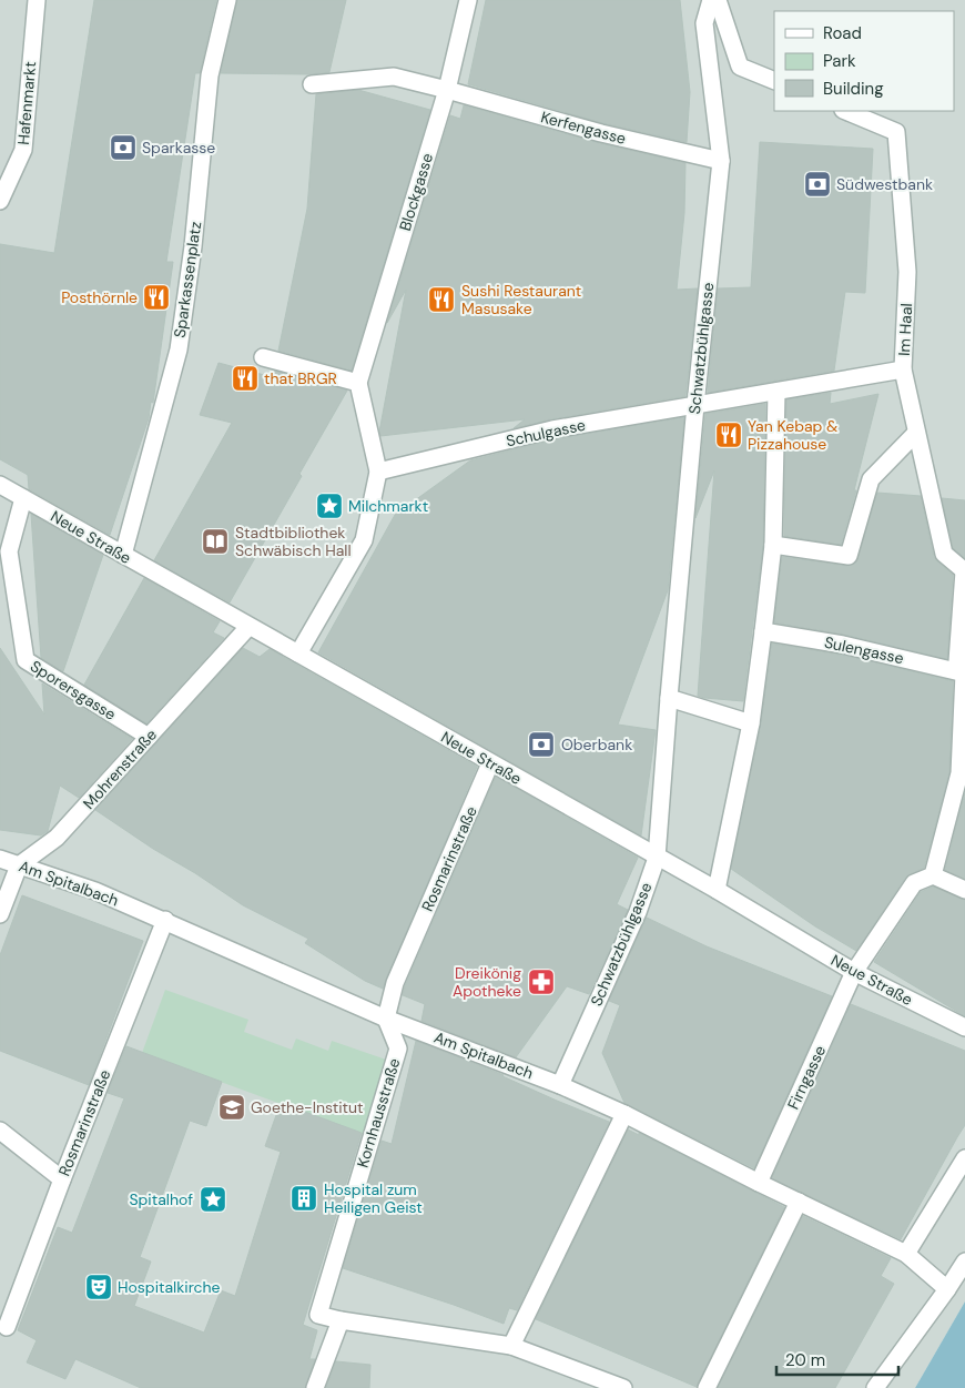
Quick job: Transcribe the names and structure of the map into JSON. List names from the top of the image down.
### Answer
{
  "streets": {
    "street": [
      "Hafenmarkt",
      "Kerfengasse",
      "Blockgasse",
      "Sparkassenplatz",
      "Im Haal",
      "Schwatzbühlgasse",
      "Schulgasse",
      "Neue Straße",
      "Sulengasse",
      "Sporersgasse",
      "Mohrenstraße",
      "Rosmarinstraße",
      "Am Spitalbach",
      "Firngasse",
      "Kornhausstraße"
    ]
  },
  "crossings": [
    ["Kerfengasse", "Blockgasse"],
    ["Kerfengasse", "Schwatzbühlgasse"],
    ["Sparkassenplatz", "Neue Straße"],
    ["Im Haal", "Schulgasse"],
    ["Schwatzbühlgasse", "Schulgasse"],
    ["Schwatzbühlgasse", "Neue Straße"],
    ["Schwatzbühlgasse", "Am Spitalbach"],
    ["Neue Straße", "Sporersgasse"],
    ["Neue Straße", "Mohrenstraße"],
    ["Neue Straße", "Rosmarinstraße"],
    ["Neue Straße", "Firngasse"],
    ["Sporersgasse", "Mohrenstraße"],
    ["Mohrenstraße", "Am Spitalbach"],
    ["Rosmarinstraße", "Am Spitalbach"],
    ["Rosmarinstraße", "Kornhausstraße"],
    ["Am Spitalbach", "Firngasse"],
    ["Am Spitalbach", "Kornhausstraße"]
  ],
  "places": {
    "bank": ["Sparkasse", "Südwestbank", "Oberbank"],
    "restaurant": [
      "Posthörnle",
      "Sushi Restaurant Masusake",
      "that BRGR",
      "Yan Kebap & Pizzahouse"
    ],
    "place": ["Milchmarkt", "Spitalhof"],
    "library": ["Stadtbibliothek Schwäbisch Hall"],
    "pharmacy": ["Dreikönig Apotheke"],
    "school or university": ["Goethe-Institut"],
    "building": ["Hospital zum Heiligen Geist"],
    "theatre": ["Hospitalkirche"]
  },
  "legend": ["Road", "Park", "Building"],
  "scale_bar": "20 m"
}
